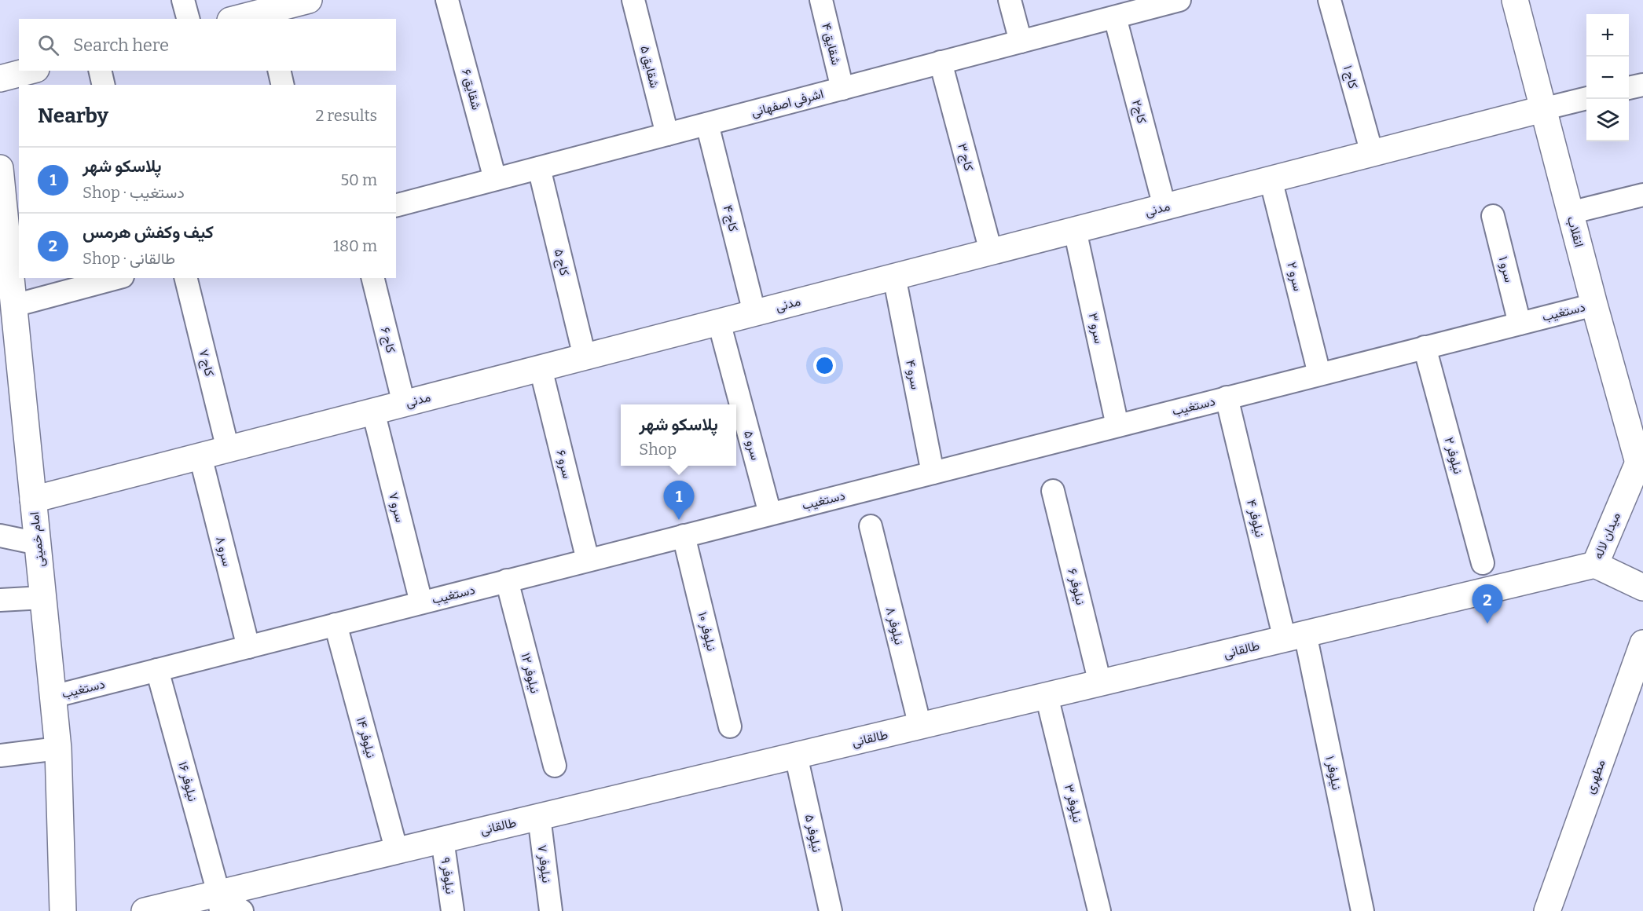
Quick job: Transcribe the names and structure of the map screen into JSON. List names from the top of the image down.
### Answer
{
  "streets": {
    "street": [
      "شقایق ۴",
      "شقایق ۵",
      "کاج ۱",
      "شقایق ۶",
      "اشرفی اصفهانی",
      "کاج۲",
      "کاج ۳",
      "مدنی",
      "کاج ۴",
      "انقلاب",
      "کاج ۵",
      "سرو ۱",
      "سرو ۲",
      "دستغیب",
      "سرو ۳",
      "کاج ۶",
      "کاج ۷",
      "سرو ۴",
      "سرو ۵",
      "نیلوفر ۲",
      "سرو ۶",
      "سرو ۷",
      "نیلوفر ۴",
      "میدان لاله",
      "امام خمینی",
      "سرو ۸",
      "نیلوفر ۶",
      "نیلوفر ۸",
      "نیلوفر ۱۰",
      "طالقانی",
      "نیلوفر ۱۲",
      "نیلوفر ۱۴",
      "نیلوفر ۱",
      "مطهری",
      "نیلوفر ۱۶",
      "نیلوفر ۳",
      "نیلوفر ۵",
      "نیلوفر ۷",
      "نیلوفر ۹"
    ]
  },
  "crossings": [
    ["شقایق ۴", "اشرفی اصفهانی"],
    ["شقایق ۵", "اشرفی اصفهانی"],
    ["کاج ۱", "مدنی"],
    ["شقایق ۶", "اشرفی اصفهانی"],
    ["اشرفی اصفهانی", "کاج۲"],
    ["اشرفی اصفهانی", "کاج ۳"],
    ["اشرفی اصفهانی", "کاج ۴"],
    ["اشرفی اصفهانی", "کاج ۵"],
    ["کاج۲", "مدنی"],
    ["کاج ۳", "مدنی"],
    ["مدنی", "کاج ۴"],
    ["مدنی", "انقلاب"],
    ["مدنی", "کاج ۵"],
    ["مدنی", "سرو ۲"],
    ["مدنی", "سرو ۳"],
    ["مدنی", "کاج ۶"],
    ["مدنی", "کاج ۷"],
    ["مدنی", "سرو ۴"],
    ["مدنی", "سرو ۵"],
    ["مدنی", "سرو ۶"],
    ["مدنی", "سرو ۷"],
    ["مدنی", "امام خمینی"],
    ["مدنی", "سرو ۸"],
    ["انقلاب", "دستغیب"],
    ["انقلاب", "میدان لاله"],
    ["سرو ۱", "دستغیب"],
    ["سرو ۲", "دستغیب"],
    ["دستغیب", "سرو ۳"],
    ["دستغیب", "سرو ۴"],
    ["دستغیب", "سرو ۵"],
    ["دستغیب", "نیلوفر ۲"],
    ["دستغیب", "سرو ۶"],
    ["دستغیب", "سرو ۷"],
    ["دستغیب", "نیلوفر ۴"],
    ["دستغیب", "امام خمینی"],
    ["دستغیب", "سرو ۸"],
    ["دستغیب", "نیلوفر ۱۰"],
    ["دستغیب", "نیلوفر ۱۲"],
    ["دستغیب", "نیلوفر ۱۴"],
    ["دستغیب", "نیلوفر ۱۶"],
    ["نیلوفر ۴", "طالقانی"],
    ["نیلوفر ۴", "نیلوفر ۱"],
    ["میدان لاله", "طالقانی"],
    ["نیلوفر ۶", "طالقانی"],
    ["نیلوفر ۸", "طالقانی"],
    ["طالقانی", "نیلوفر ۱۴"],
    ["طالقانی", "نیلوفر ۱"],
    ["طالقانی", "نیلوفر ۱۶"],
    ["طالقانی", "نیلوفر ۳"],
    ["طالقانی", "نیلوفر ۵"],
    ["طالقانی", "نیلوفر ۷"],
    ["طالقانی", "نیلوفر ۹"]
  ],
  "page": {
    "map_buttons": ["+", "−"],
    "search": "Search here",
    "heading": ["Nearby", "2 results"],
    "list": [
      {
        "mark": "1",
        "name": "پلاسکو شهر",
        "note": "Shop · دستغیب",
        "value": "50 m"
      },
      {
        "mark": "2",
        "name": "کیف و‌کفش هرمس",
        "note": "Shop · طالقانی",
        "value": "180 m"
      }
    ],
    "popup": ["پلاسکو شهر", "Shop"],
    "pins": ["1", "2"]
  }
}
